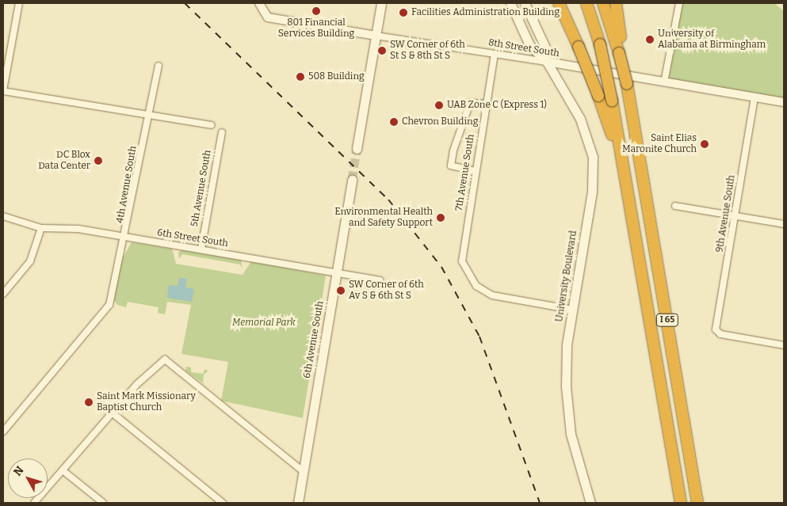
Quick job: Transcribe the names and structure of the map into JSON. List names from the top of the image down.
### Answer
{
  "streets": {
    "highway": ["I 65"],
    "main road": ["University Boulevard", "6th Avenue South"],
    "street": [
      "8th Street South",
      "7th Avenue South",
      "4th Avenue South",
      "5th Avenue South",
      "9th Avenue South",
      "6th Street South"
    ]
  },
  "crossings": [
    ["8th Street South", "7th Avenue South"],
    ["8th Street South", "9th Avenue South"],
    ["8th Street South", "University Boulevard"],
    ["7th Avenue South", "University Boulevard"],
    ["4th Avenue South", "6th Street South"],
    ["5th Avenue South", "6th Street South"],
    ["6th Street South", "6th Avenue South"]
  ],
  "parks": ["Memorial Park"],
  "places": [
    "801 Financial Services Building",
    "Facilities Administration Building",
    "University of Alabama at Birmingham",
    "SW Corner of 6th St S & 8th St S",
    "508 Building",
    "UAB Zone C (Express 1)",
    "Chevron Building",
    "Saint Elias Maronite Church",
    "DC Blox Data Center",
    "Environmental Health and Safety Support",
    "SW Corner of 6th Av S & 6th St S",
    "Saint Mark Missionary Baptist Church"
  ],
  "north": "top left"
}
